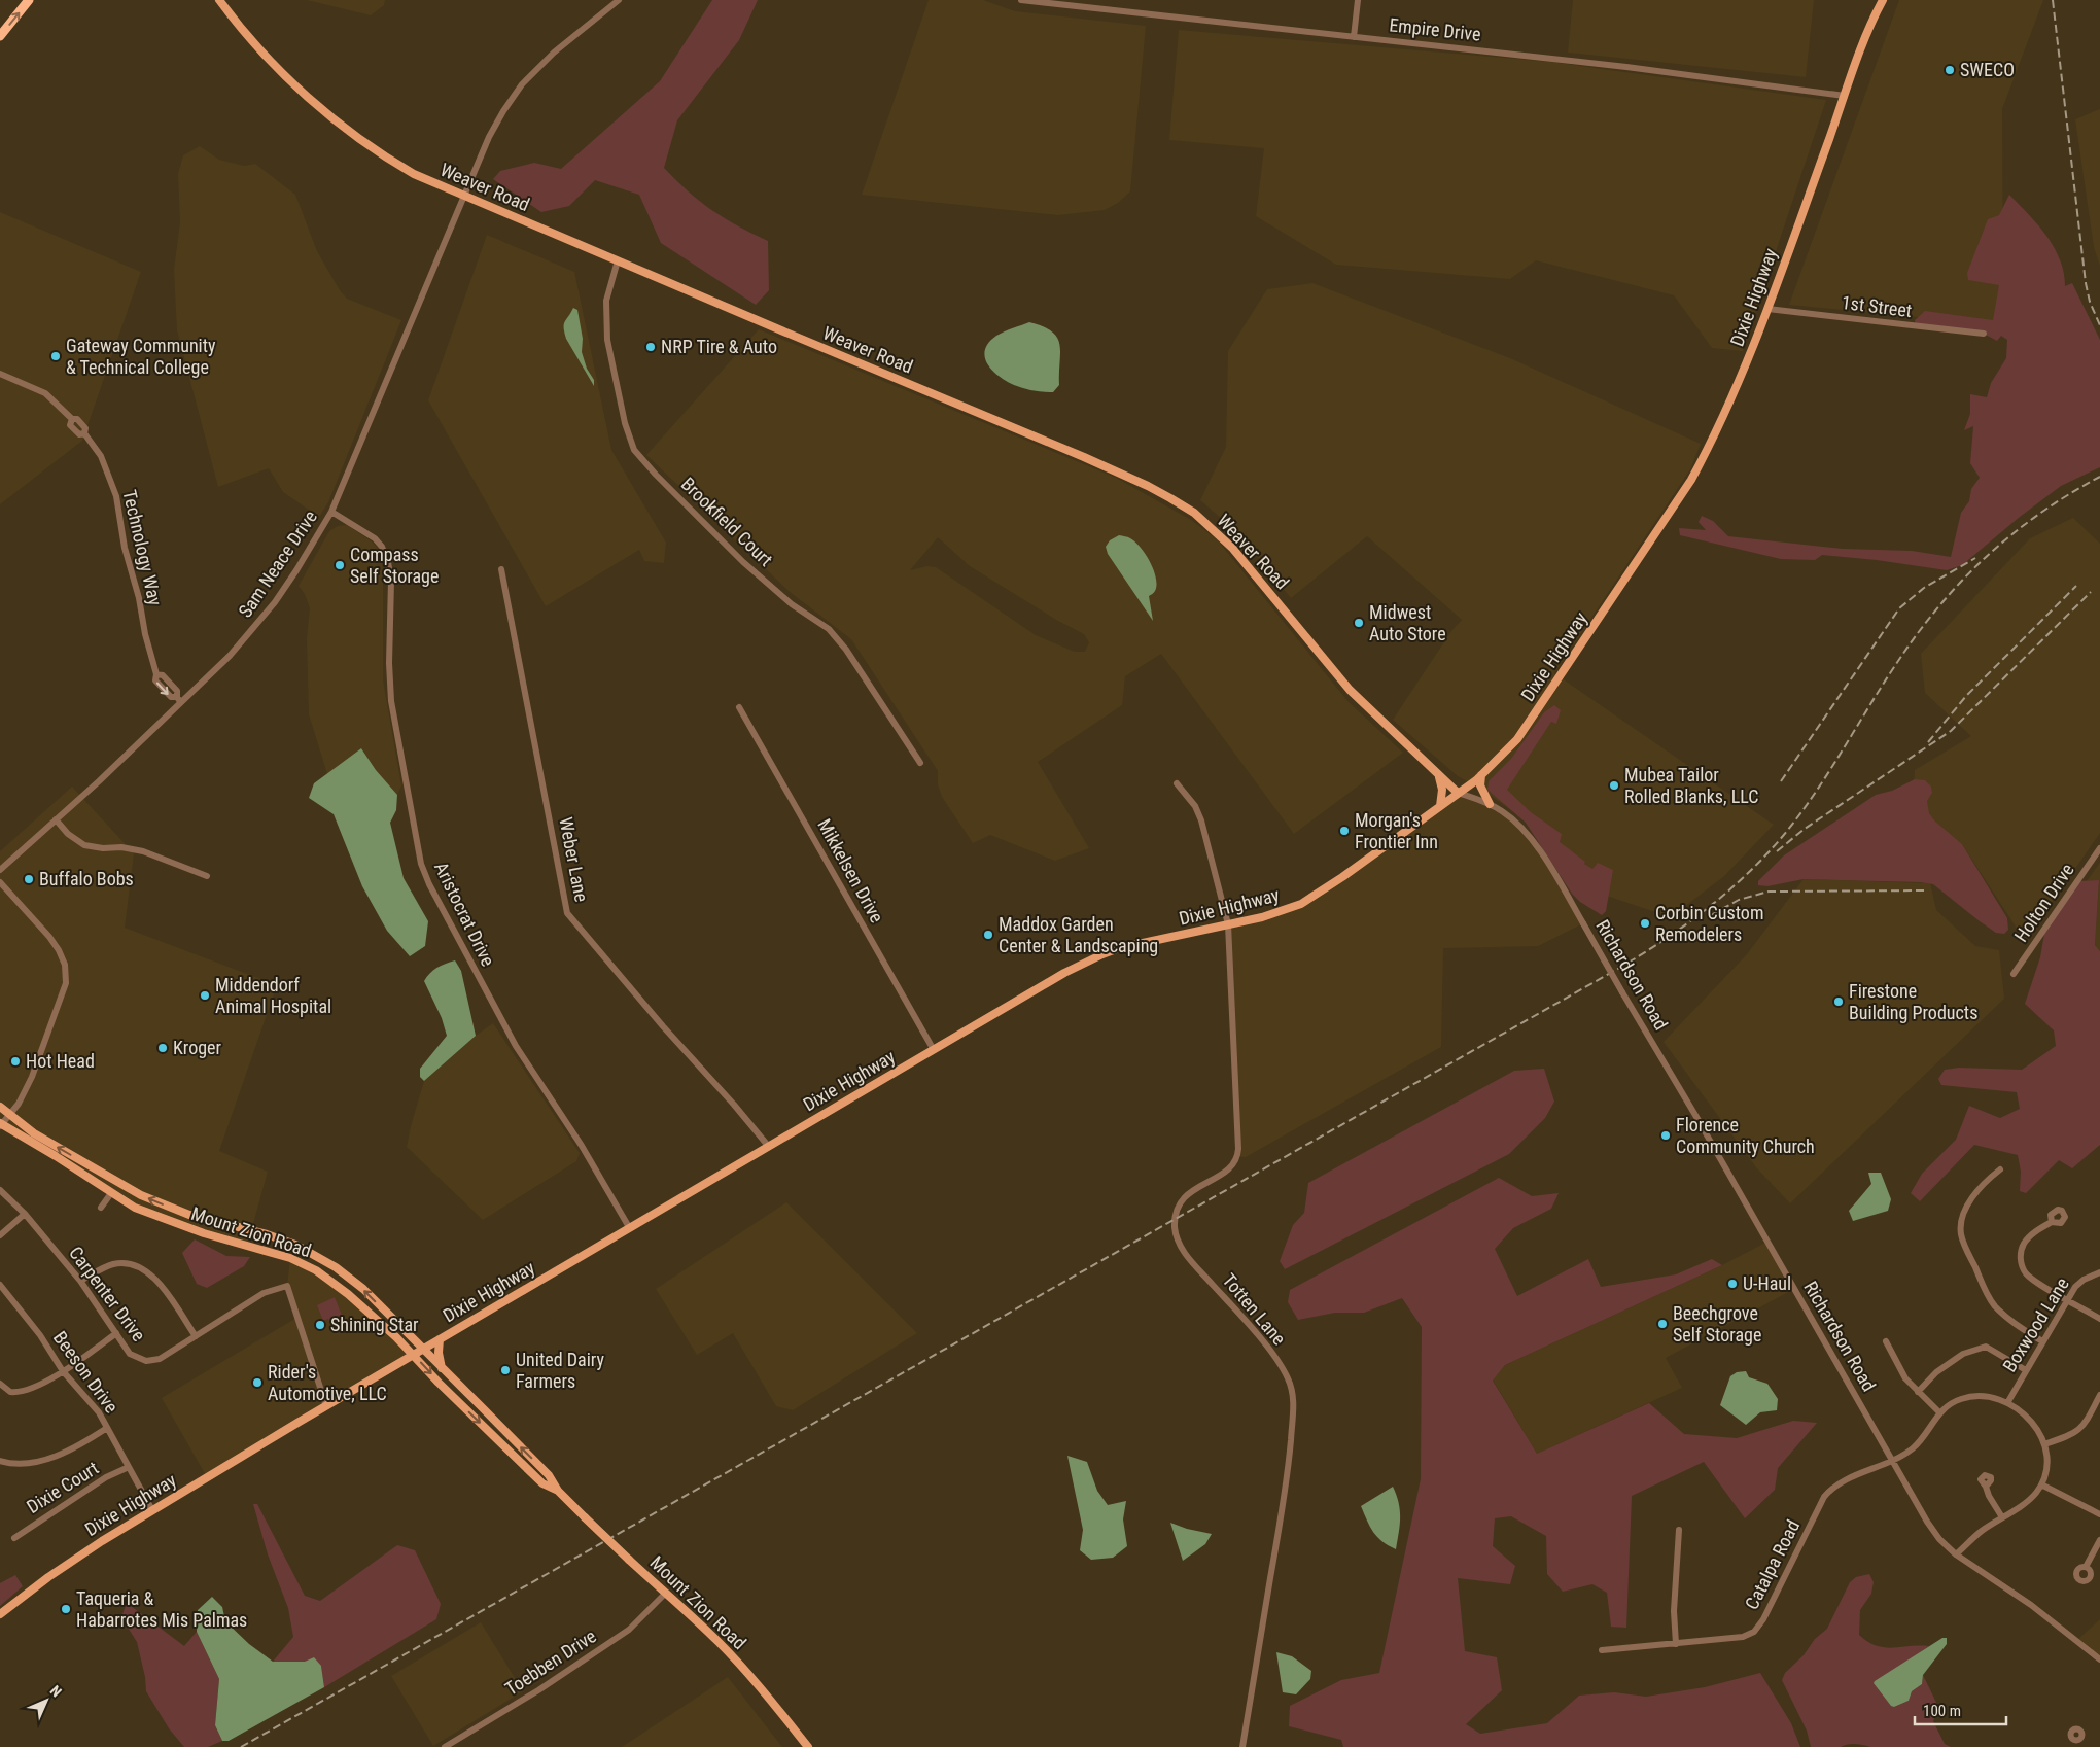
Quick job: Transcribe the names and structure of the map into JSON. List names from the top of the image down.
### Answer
{
  "streets": {
    "main road": ["Weaver Road", "Dixie Highway", "Mount Zion Road"],
    "street": [
      "Empire Drive",
      "1st Street",
      "Brookfield Court",
      "Technology Way",
      "Sam Neace Drive",
      "Weber Lane",
      "Mikkelsen Drive",
      "Holton Drive",
      "Aristocrat Drive",
      "Richardson Road",
      "Carpenter Drive",
      "Totten Lane",
      "Boxwood Lane",
      "Beeson Drive",
      "Dixie Court",
      "Catalpa Road",
      "Toebben Drive"
    ]
  },
  "crossings": [
    ["Empire Drive", "Dixie Highway"],
    ["Weaver Road", "Dixie Highway"],
    ["Weaver Road", "Brookfield Court"],
    ["Weaver Road", "Sam Neace Drive"],
    ["Weaver Road", "Richardson Road"],
    ["Dixie Highway", "1st Street"],
    ["Dixie Highway", "Weber Lane"],
    ["Dixie Highway", "Mikkelsen Drive"],
    ["Dixie Highway", "Aristocrat Drive"],
    ["Dixie Highway", "Richardson Road"],
    ["Dixie Highway", "Mount Zion Road"],
    ["Dixie Highway", "Carpenter Drive"],
    ["Dixie Highway", "Totten Lane"],
    ["Dixie Highway", "Beeson Drive"],
    ["Technology Way", "Sam Neace Drive"],
    ["Sam Neace Drive", "Aristocrat Drive"],
    ["Richardson Road", "Boxwood Lane"],
    ["Richardson Road", "Catalpa Road"],
    ["Mount Zion Road", "Toebben Drive"],
    ["Boxwood Lane", "Catalpa Road"],
    ["Beeson Drive", "Dixie Court"]
  ],
  "places": [
    "SWECO",
    "NRP Tire & Auto",
    "Gateway Community & Technical College",
    "Compass Self Storage",
    "Midwest Auto Store",
    "Mubea Tailor Rolled Blanks, LLC",
    "Morgan's Frontier Inn",
    "Buffalo Bobs",
    "Corbin Custom Remodelers",
    "Maddox Garden Center & Landscaping",
    "Middendorf Animal Hospital",
    "Firestone Building Products",
    "Kroger",
    "Hot Head",
    "Florence Community Church",
    "U-Haul",
    "Beechgrove Self Storage",
    "Shining Star",
    "United Dairy Farmers",
    "Rider's Automotive, LLC",
    "Taqueria & Habarrotes Mis Palmas"
  ],
  "scale_bar": "100 m",
  "north": "top right"
}
